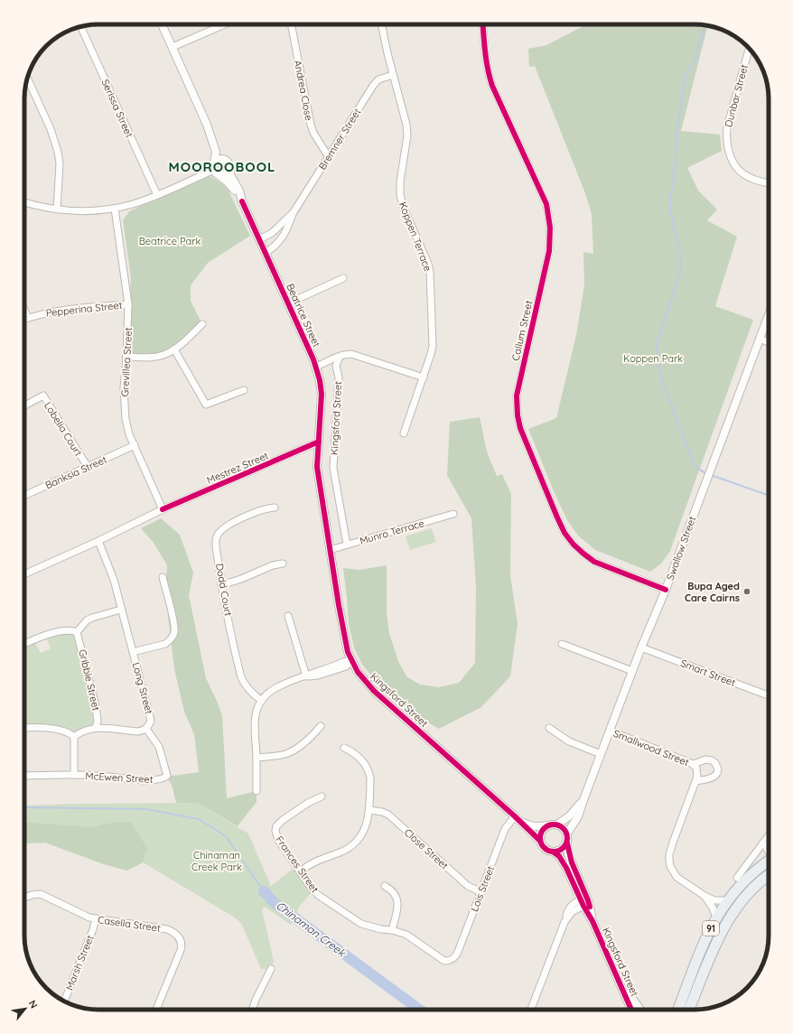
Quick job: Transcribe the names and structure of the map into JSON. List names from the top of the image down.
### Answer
{
  "streets": {
    "main road": ["91"],
    "street": [
      "Andrea Close",
      "Dunbar Street",
      "Serissa Street",
      "Bremner Street",
      "Koppen Terrace",
      "Pepperina Street",
      "Beatrice Street",
      "Callum Street",
      "Grevillea Street",
      "Kingsford Street",
      "Lobelia Court",
      "Mestrez Street",
      "Banksia Street",
      "Munro Terrace",
      "Swallow Street",
      "Dodd Court",
      "Smart Street",
      "Gribble Street",
      "Long Street",
      "Smallwood Street",
      "McEwen Street",
      "Close Street",
      "Frances Street",
      "Lois Street",
      "Casella Street",
      "Marsh Street"
    ]
  },
  "crossings": [
    ["Andrea Close", "Bremner Street"],
    ["Bremner Street", "Koppen Terrace"],
    ["Bremner Street", "Beatrice Street"],
    ["Pepperina Street", "Grevillea Street"],
    ["Beatrice Street", "Kingsford Street"],
    ["Beatrice Street", "Mestrez Street"],
    ["Callum Street", "Swallow Street"],
    ["Grevillea Street", "Mestrez Street"],
    ["Grevillea Street", "Banksia Street"],
    ["Kingsford Street", "Mestrez Street"],
    ["Kingsford Street", "Munro Terrace"],
    ["Kingsford Street", "Swallow Street"],
    ["Kingsford Street", "Lois Street"],
    ["Lobelia Court", "Banksia Street"],
    ["Mestrez Street", "Long Street"],
    ["Swallow Street", "Smart Street"],
    ["Swallow Street", "Smallwood Street"],
    ["Gribble Street", "Long Street"],
    ["Long Street", "McEwen Street"],
    ["Smallwood Street", "91"],
    ["Close Street", "Lois Street"],
    ["Frances Street", "Lois Street"],
    ["Casella Street", "Marsh Street"]
  ],
  "districts": ["MOOROOBOOL"],
  "water": ["Chinaman Creek"],
  "parks": ["Beatrice Park", "Koppen Park", "Chinaman Creek Park"],
  "places": ["Bupa Aged Care Cairns"],
  "north": "top right"
}
